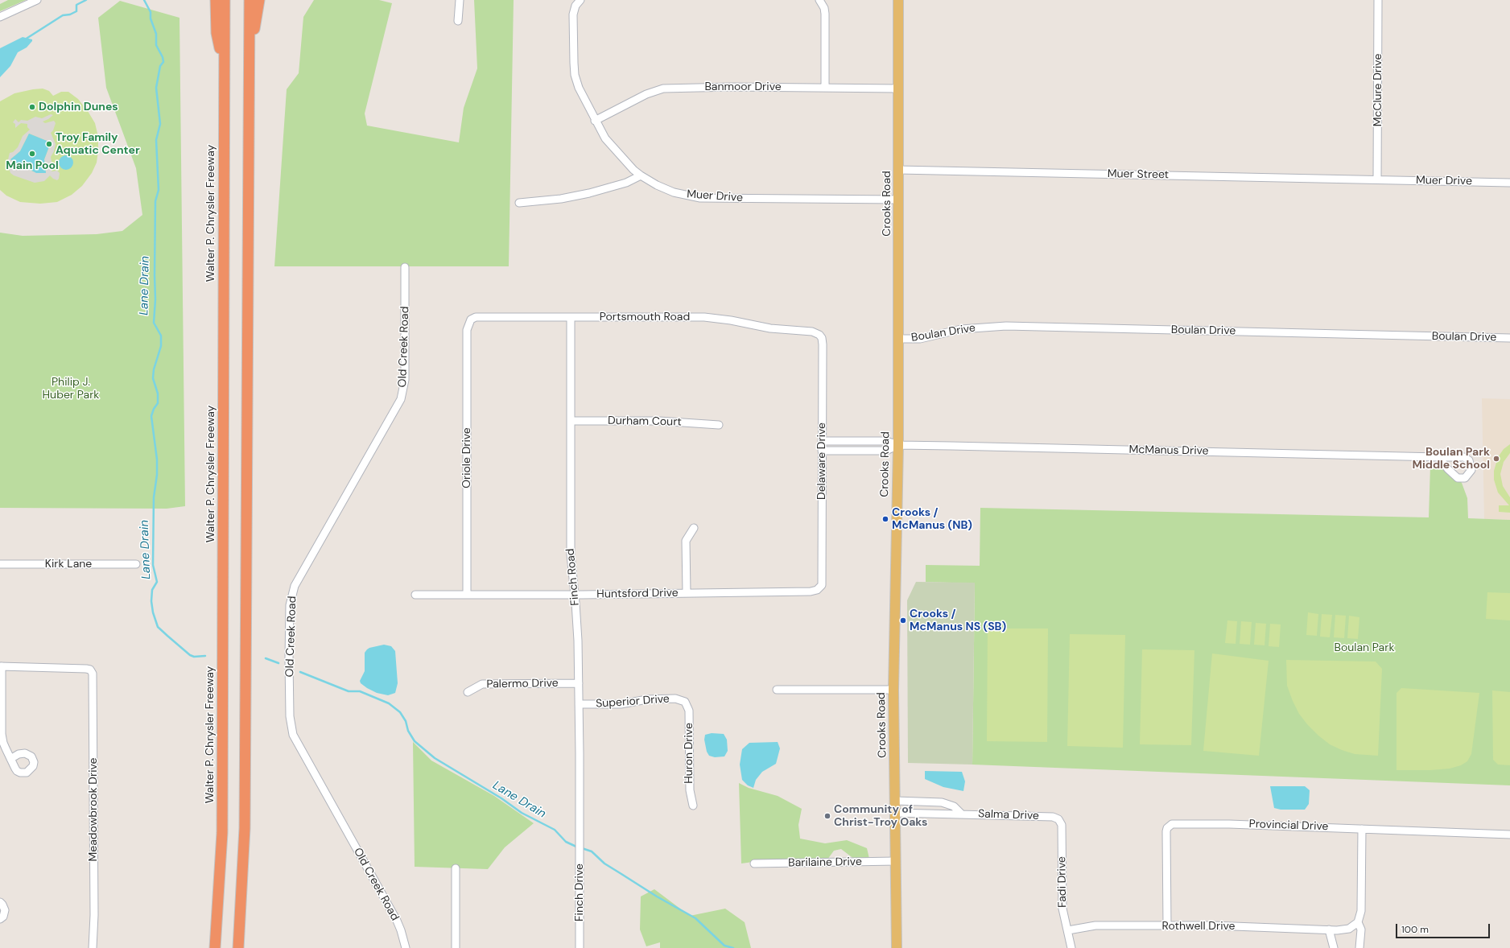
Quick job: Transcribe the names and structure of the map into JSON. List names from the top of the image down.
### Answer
{
  "streets": {
    "highway": ["Walter P. Chrysler Freeway"],
    "main road": ["Crooks Road"],
    "street": [
      "Banmoor Drive",
      "McClure Drive",
      "Muer Street",
      "Muer Drive",
      "Portsmouth Road",
      "Boulan Drive",
      "Old Creek Road",
      "Durham Court",
      "McManus Drive",
      "Oriole Drive",
      "Delaware Drive",
      "Kirk Lane",
      "Finch Road",
      "Huntsford Drive",
      "Palermo Drive",
      "Superior Drive",
      "Huron Drive",
      "Meadowbrook Drive",
      "Salma Drive",
      "Provincial Drive",
      "Barilaine Drive",
      "Fadi Drive",
      "Finch Drive",
      "Rothwell Drive"
    ]
  },
  "crossings": [
    ["Banmoor Drive", "Muer Drive"],
    ["Banmoor Drive", "Crooks Road"],
    ["McClure Drive", "Muer Street"],
    ["McClure Drive", "Muer Drive"],
    ["Muer Street", "Muer Drive"],
    ["Muer Street", "Crooks Road"],
    ["Muer Drive", "Crooks Road"],
    ["Crooks Road", "Boulan Drive"],
    ["Crooks Road", "McManus Drive"],
    ["Crooks Road", "Salma Drive"],
    ["Crooks Road", "Barilaine Drive"],
    ["Portsmouth Road", "Oriole Drive"],
    ["Portsmouth Road", "Delaware Drive"],
    ["Portsmouth Road", "Finch Road"],
    ["Durham Court", "Finch Road"],
    ["Oriole Drive", "Huntsford Drive"],
    ["Delaware Drive", "Huntsford Drive"],
    ["Finch Road", "Huntsford Drive"],
    ["Finch Road", "Palermo Drive"],
    ["Finch Road", "Superior Drive"],
    ["Finch Road", "Finch Drive"],
    ["Superior Drive", "Huron Drive"],
    ["Salma Drive", "Fadi Drive"],
    ["Provincial Drive", "Rothwell Drive"],
    ["Fadi Drive", "Rothwell Drive"]
  ],
  "water": ["Lane Drain"],
  "parks": ["Philip J. Huber Park", "Boulan Park"],
  "places": [
    "Dolphin Dunes",
    "Troy Family Aquatic Center",
    "Main Pool",
    "Boulan Park Middle School",
    "Crooks / McManus (NB)",
    "Crooks / McManus NS (SB)",
    "Community of Christ-Troy Oaks"
  ],
  "scale_bar": "100 m"
}
